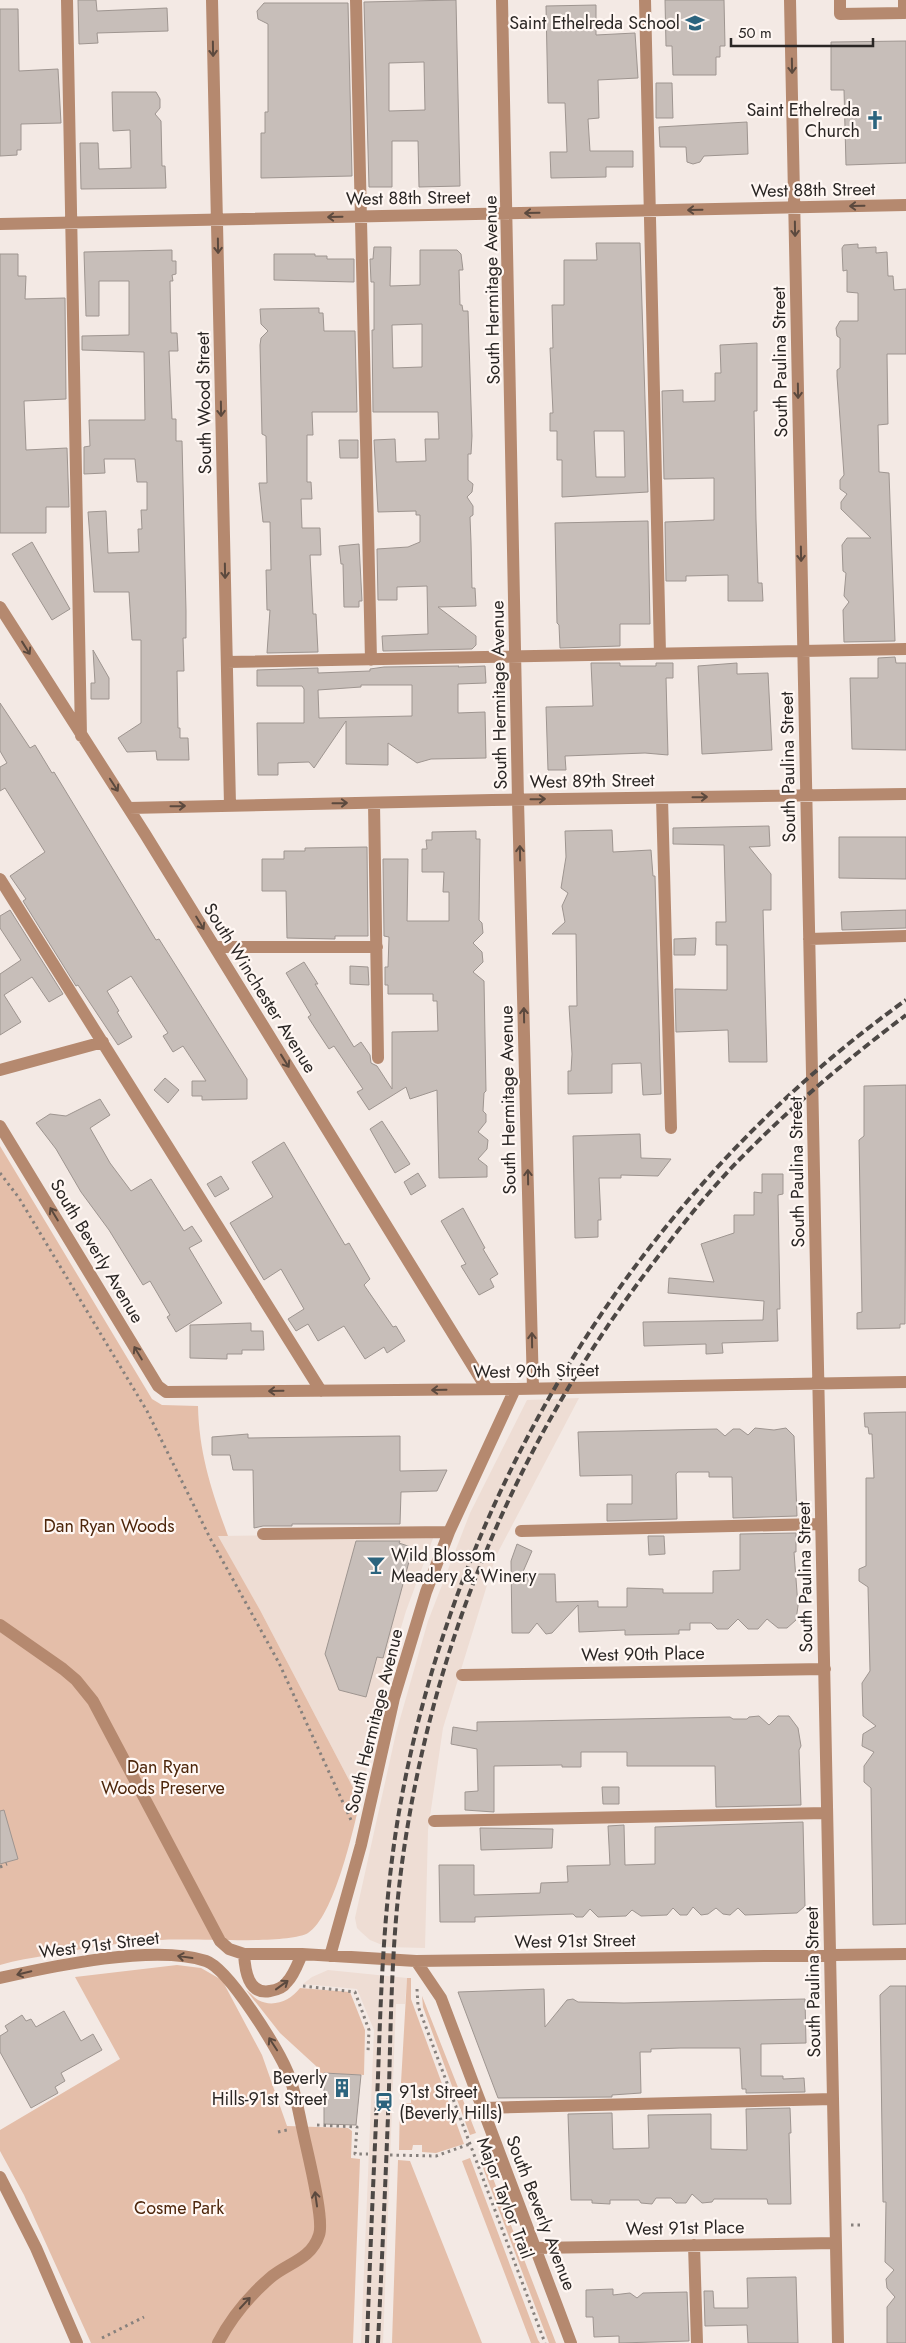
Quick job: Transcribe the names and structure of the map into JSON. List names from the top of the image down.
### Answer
{
  "streets": {
    "street": [
      "West 88th Street",
      "South Hermitage Avenue",
      "South Paulina Street",
      "South Wood Street",
      "West 89th Street",
      "South Winchester Avenue",
      "South Beverly Avenue",
      "West 90th Street",
      "West 90th Place",
      "West 91st Street",
      "West 91st Place"
    ],
    "path": ["Major Taylor Trail"]
  },
  "crossings": [
    ["West 88th Street", "South Hermitage Avenue"],
    ["West 88th Street", "South Paulina Street"],
    ["West 88th Street", "South Wood Street"],
    ["South Hermitage Avenue", "West 89th Street"],
    ["South Hermitage Avenue", "West 90th Street"],
    ["South Hermitage Avenue", "West 91st Street"],
    ["South Paulina Street", "West 89th Street"],
    ["South Paulina Street", "West 90th Street"],
    ["South Paulina Street", "West 90th Place"],
    ["South Paulina Street", "West 91st Street"],
    ["South Paulina Street", "West 91st Place"],
    ["South Wood Street", "West 89th Street"],
    ["West 89th Street", "South Winchester Avenue"],
    ["South Winchester Avenue", "West 90th Street"],
    ["South Beverly Avenue", "West 90th Street"],
    ["South Beverly Avenue", "West 91st Street"],
    ["South Beverly Avenue", "West 91st Place"]
  ],
  "one_way": [
    "West 88th Street",
    "South Wood Street",
    "West 89th Street",
    "South Winchester Avenue",
    "South Beverly Avenue",
    "West 90th Street"
  ],
  "parks": ["Dan Ryan Woods", "Dan Ryan Woods Preserve", "Cosme Park"],
  "places": {
    "school or university": ["Saint Ethelreda School"],
    "church": ["Saint Ethelreda Church"],
    "bar": ["Wild Blossom Meadery & Winery"],
    "building": ["Beverly Hills-91st Street"],
    "station": ["91st Street (Beverly Hills)"]
  },
  "scale_bar": "50 m"
}
